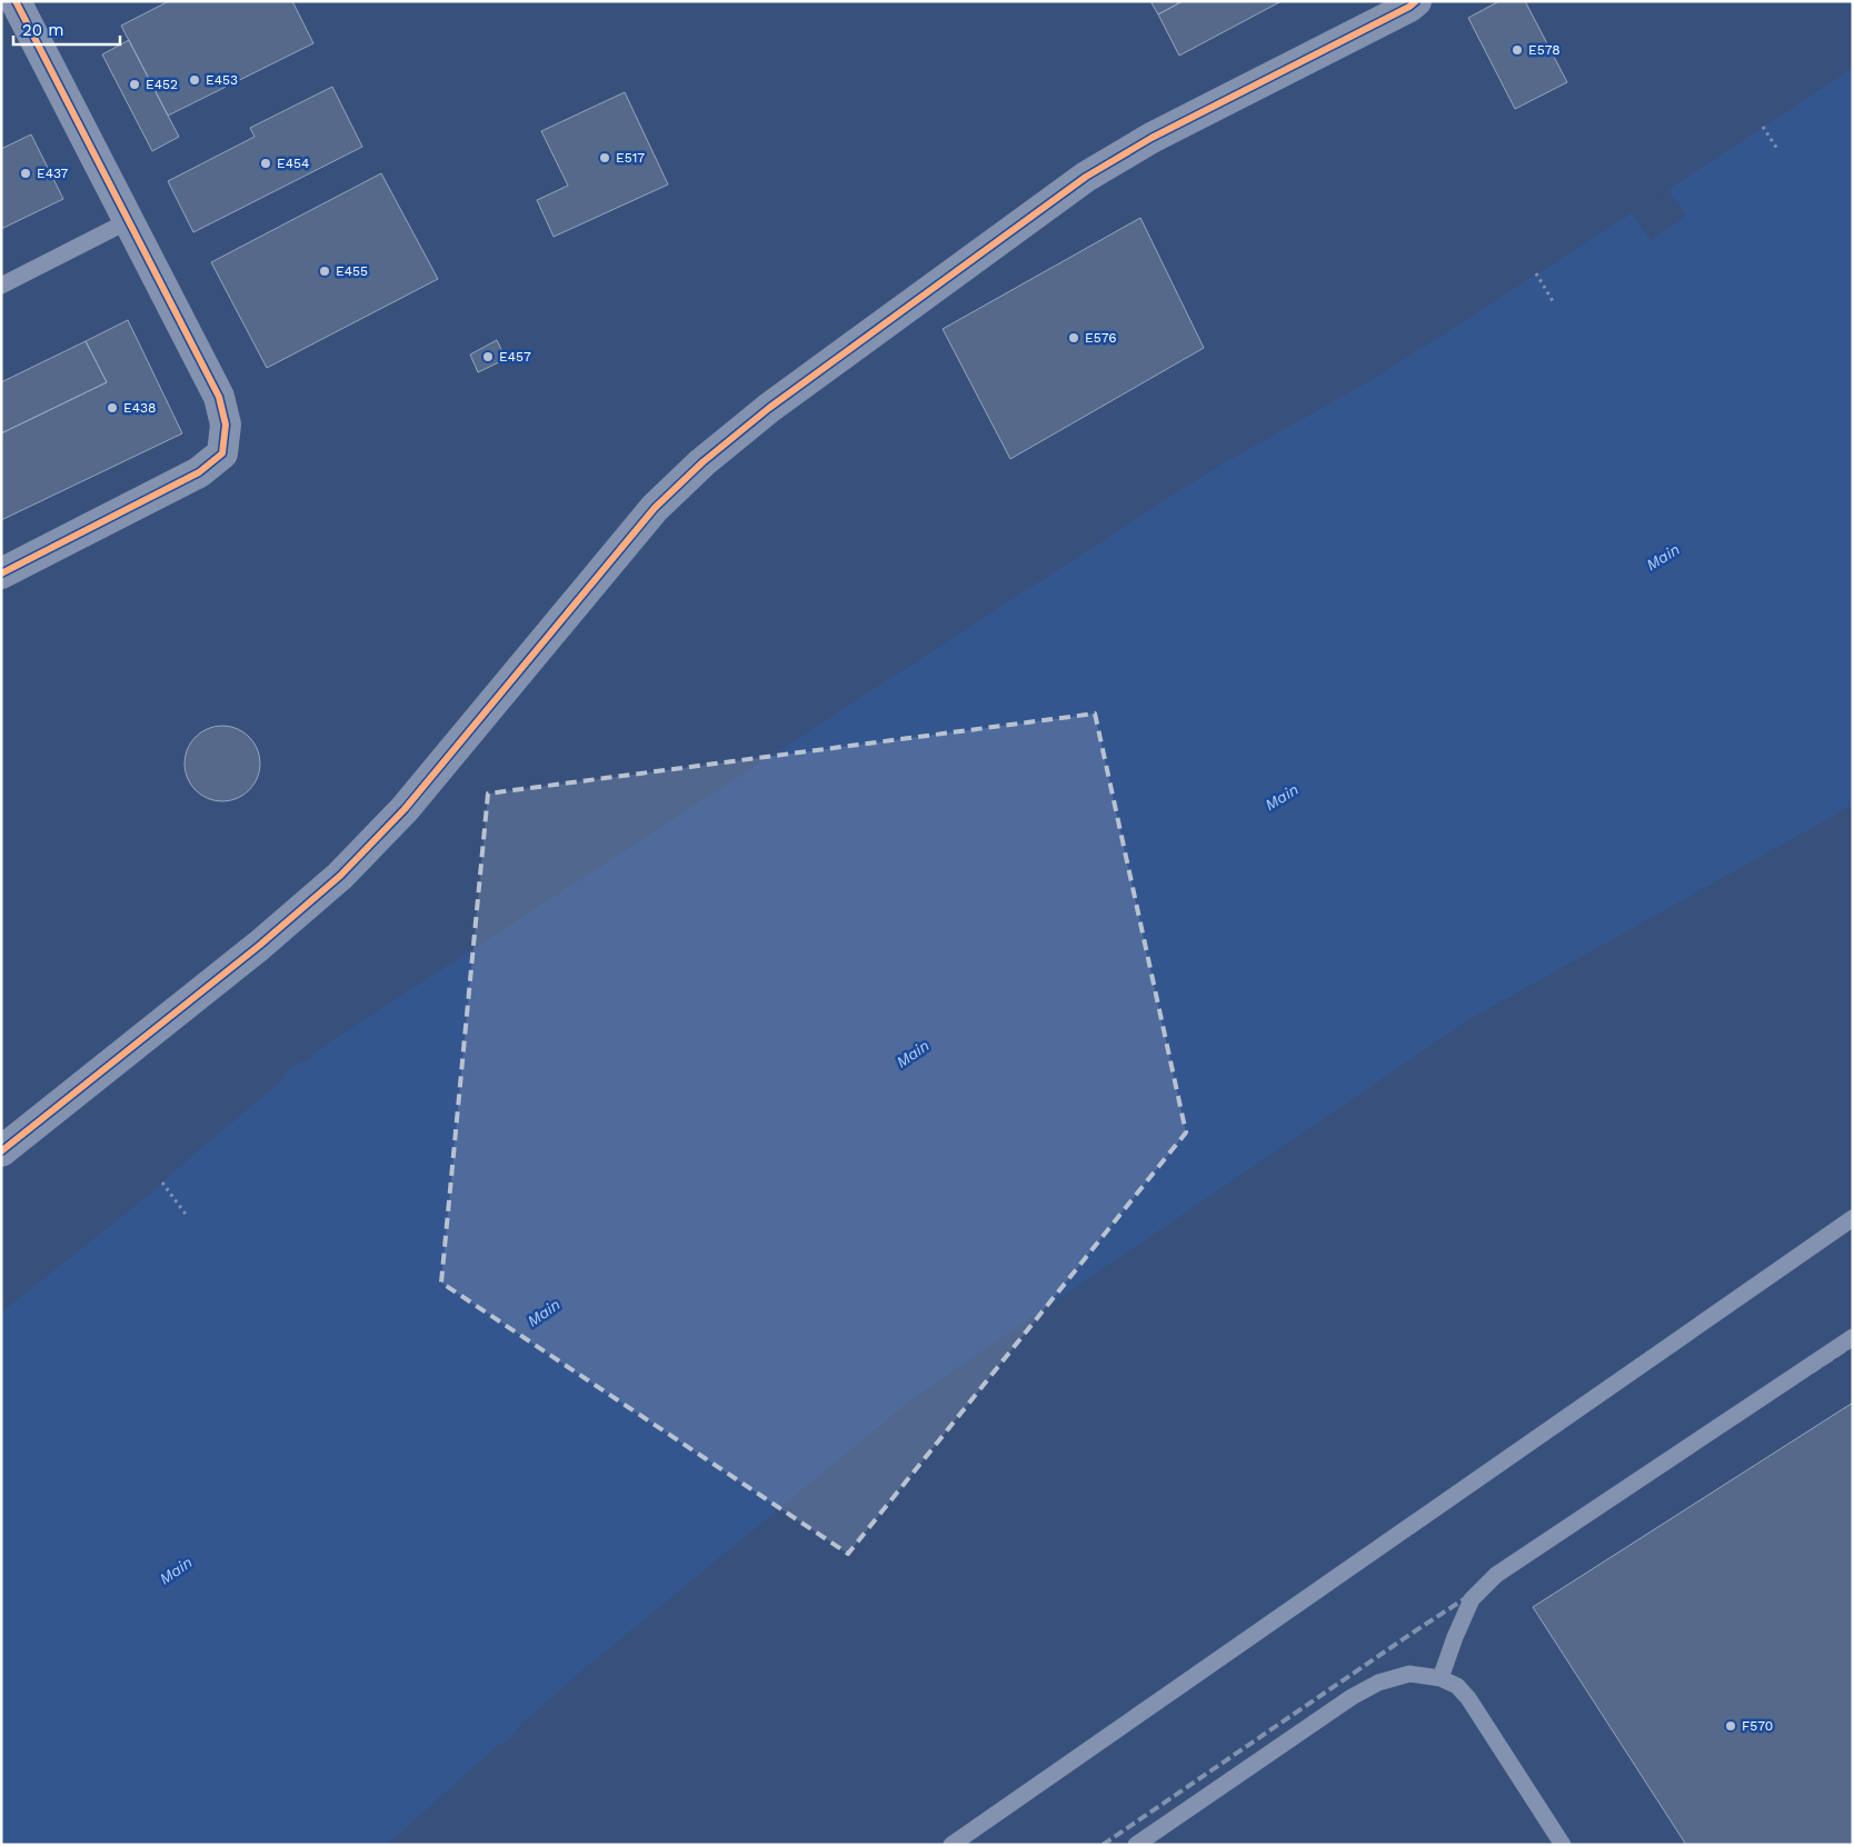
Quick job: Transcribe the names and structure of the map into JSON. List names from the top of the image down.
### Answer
{
  "water": ["Main"],
  "places": [
    "E578",
    "E453",
    "E452",
    "E517",
    "E454",
    "E437",
    "E455",
    "E576",
    "E457",
    "E438",
    "F570"
  ],
  "scale_bar": "20 m"
}
